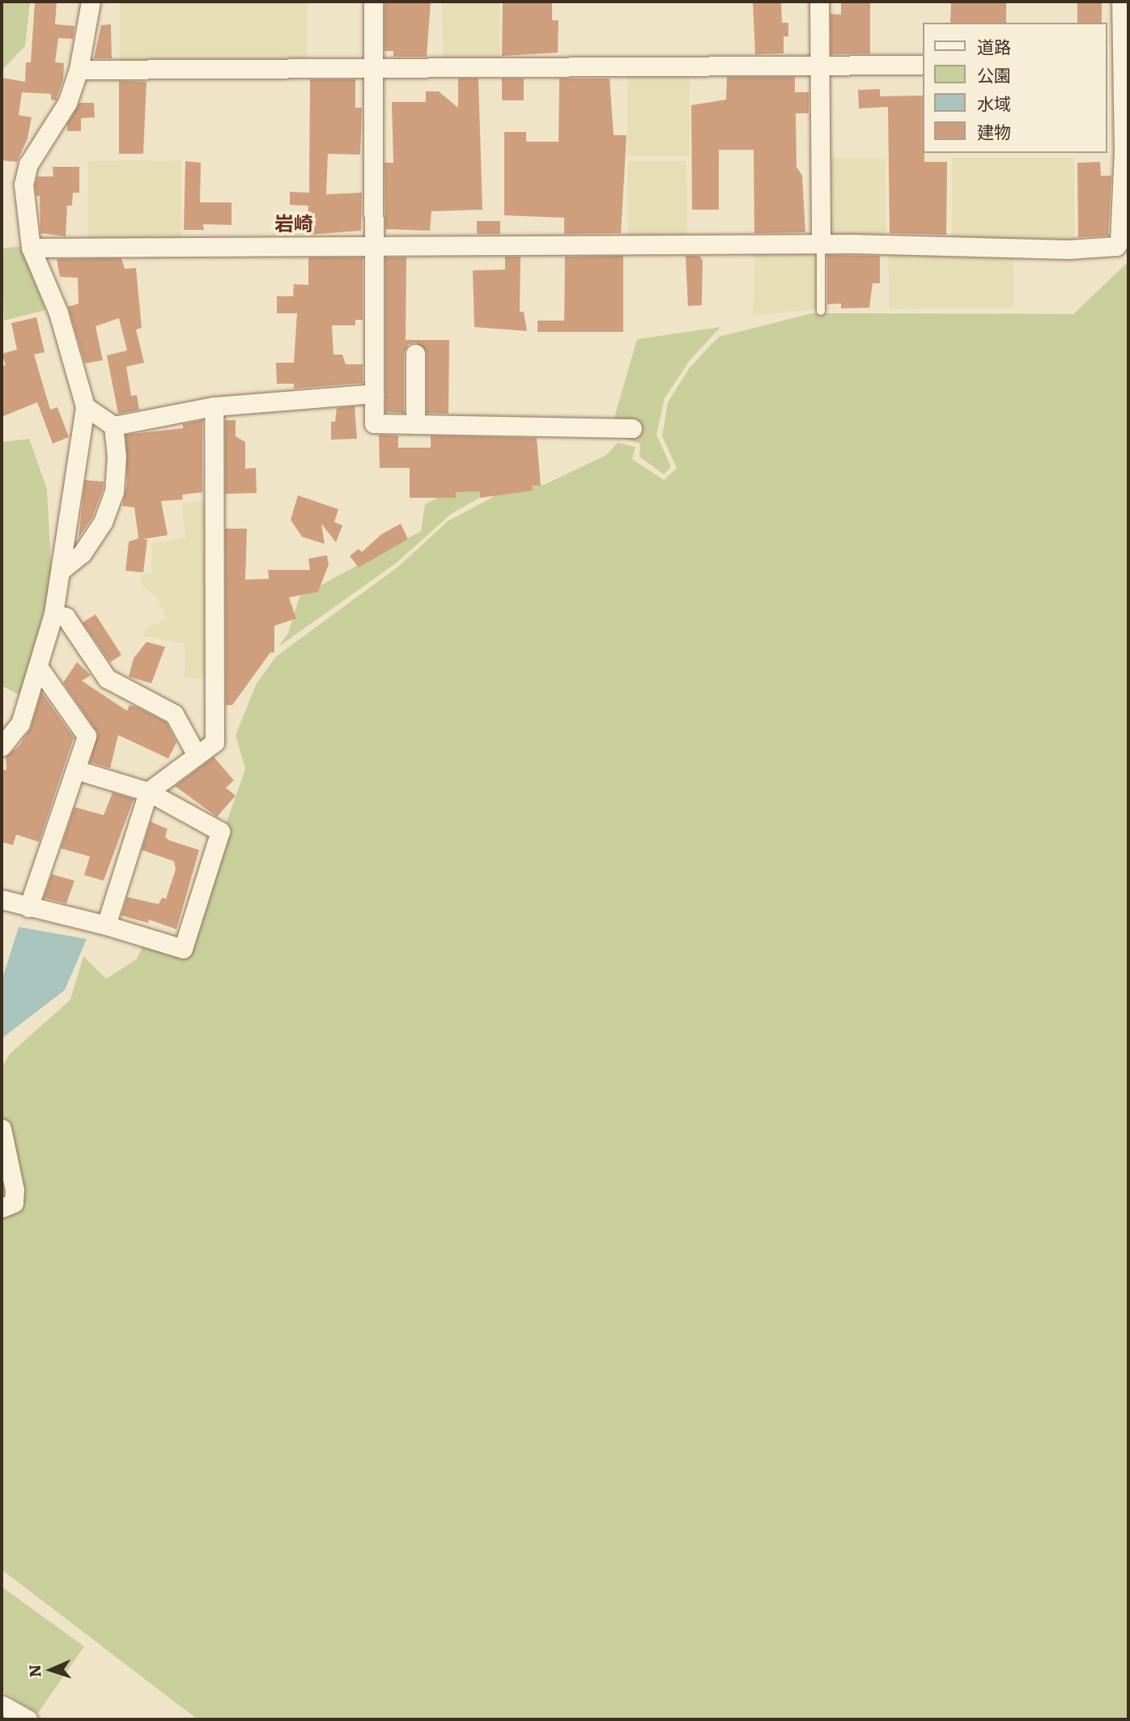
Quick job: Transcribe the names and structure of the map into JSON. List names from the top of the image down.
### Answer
{
  "districts": ["岩崎"],
  "legend": [
    "道路",
    "公園",
    "水域",
    "建物"
  ],
  "north": "left"
}
